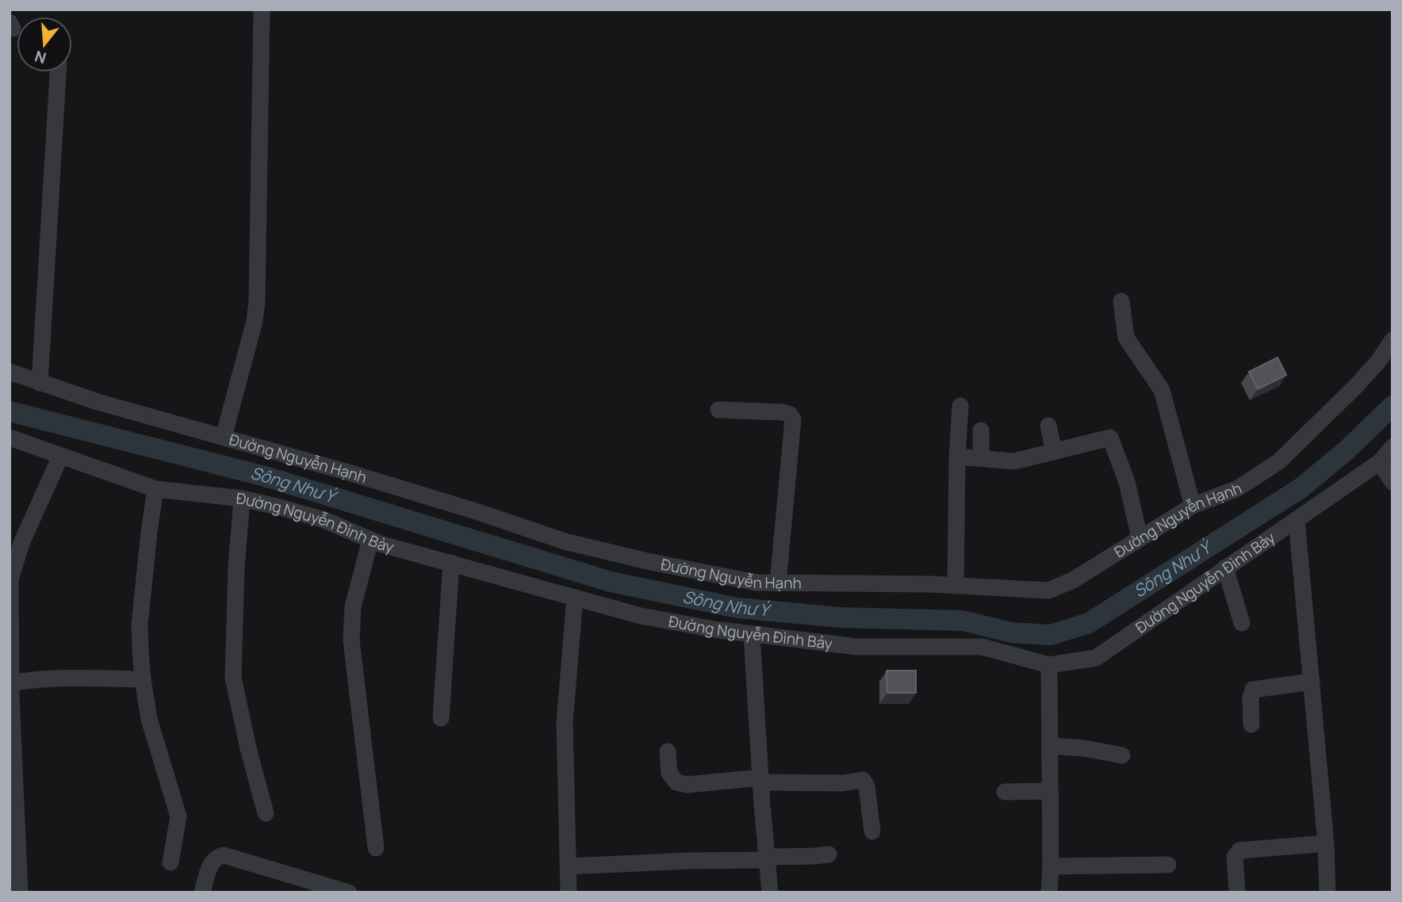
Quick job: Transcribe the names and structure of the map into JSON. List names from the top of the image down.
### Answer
{
  "streets": {
    "street": ["Đường Nguyễn Hạnh", "Đường Nguyễn Đình Bảy"]
  },
  "water": ["Sông Như Ý"],
  "north": "bottom"
}
